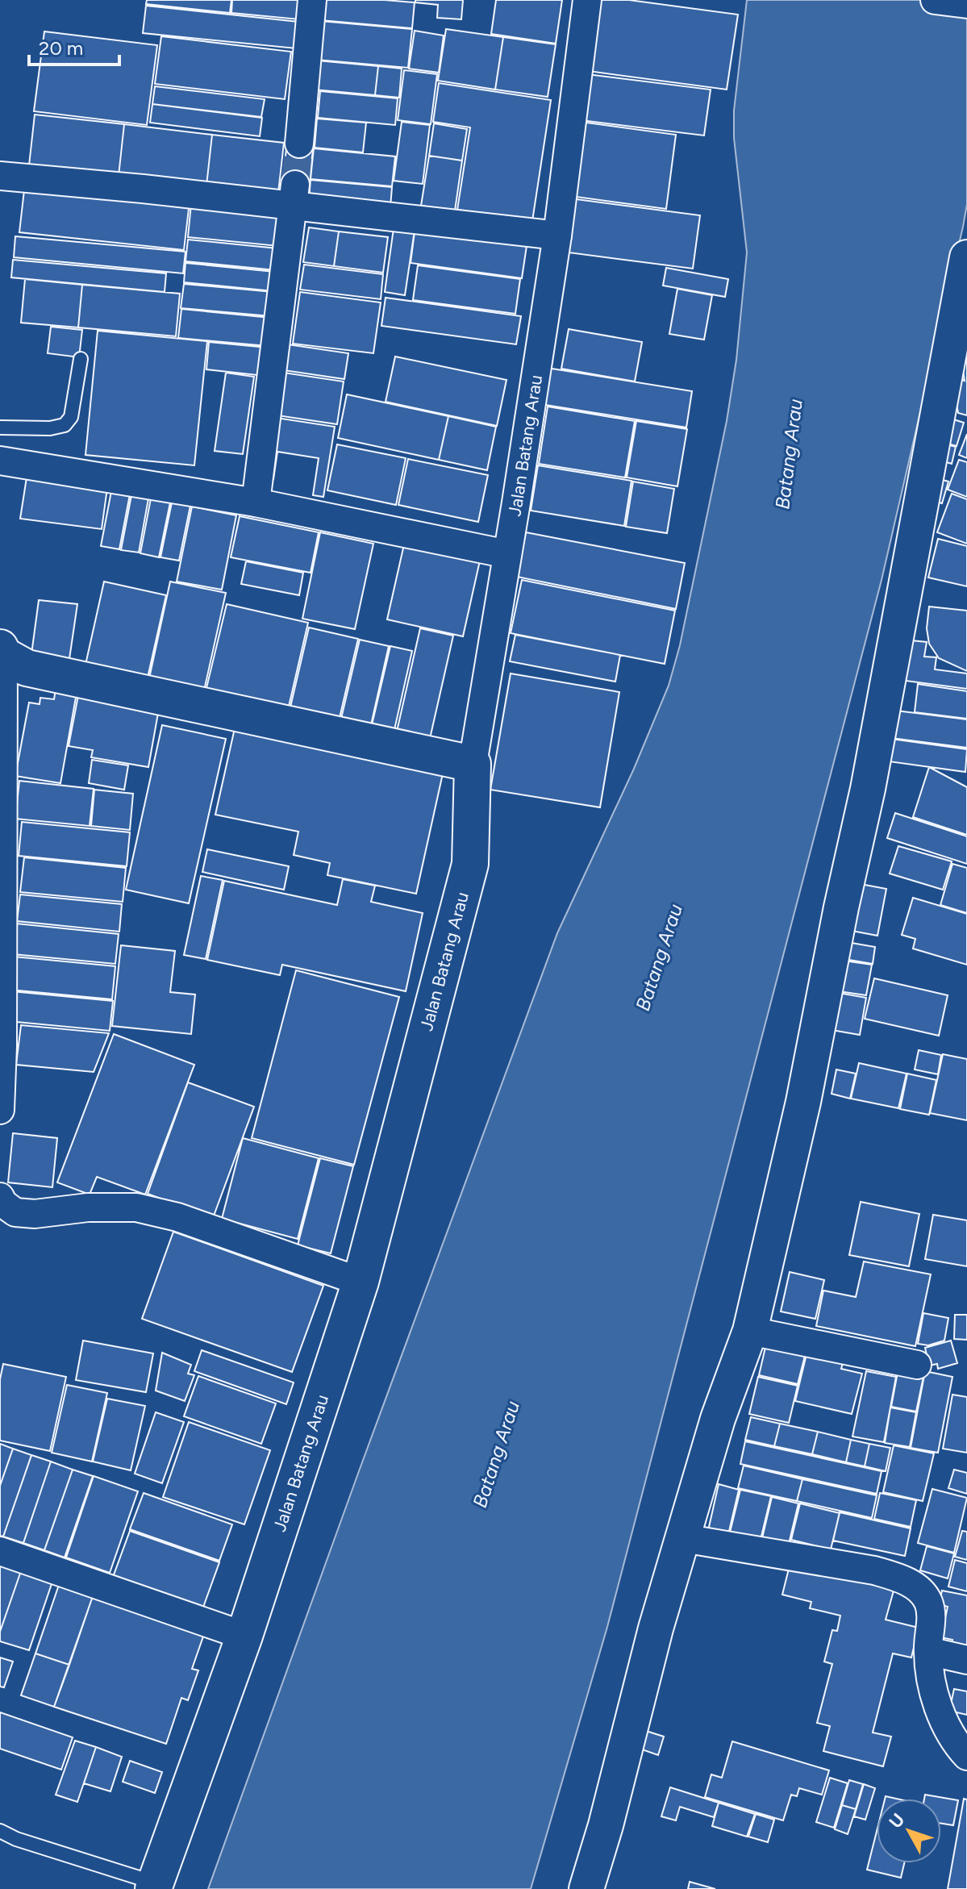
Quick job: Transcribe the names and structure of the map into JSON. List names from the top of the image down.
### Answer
{
  "streets": {
    "main road": ["Jalan Batang Arau"]
  },
  "water": ["Batang Arau"],
  "scale_bar": "20 m",
  "north": "top left"
}
